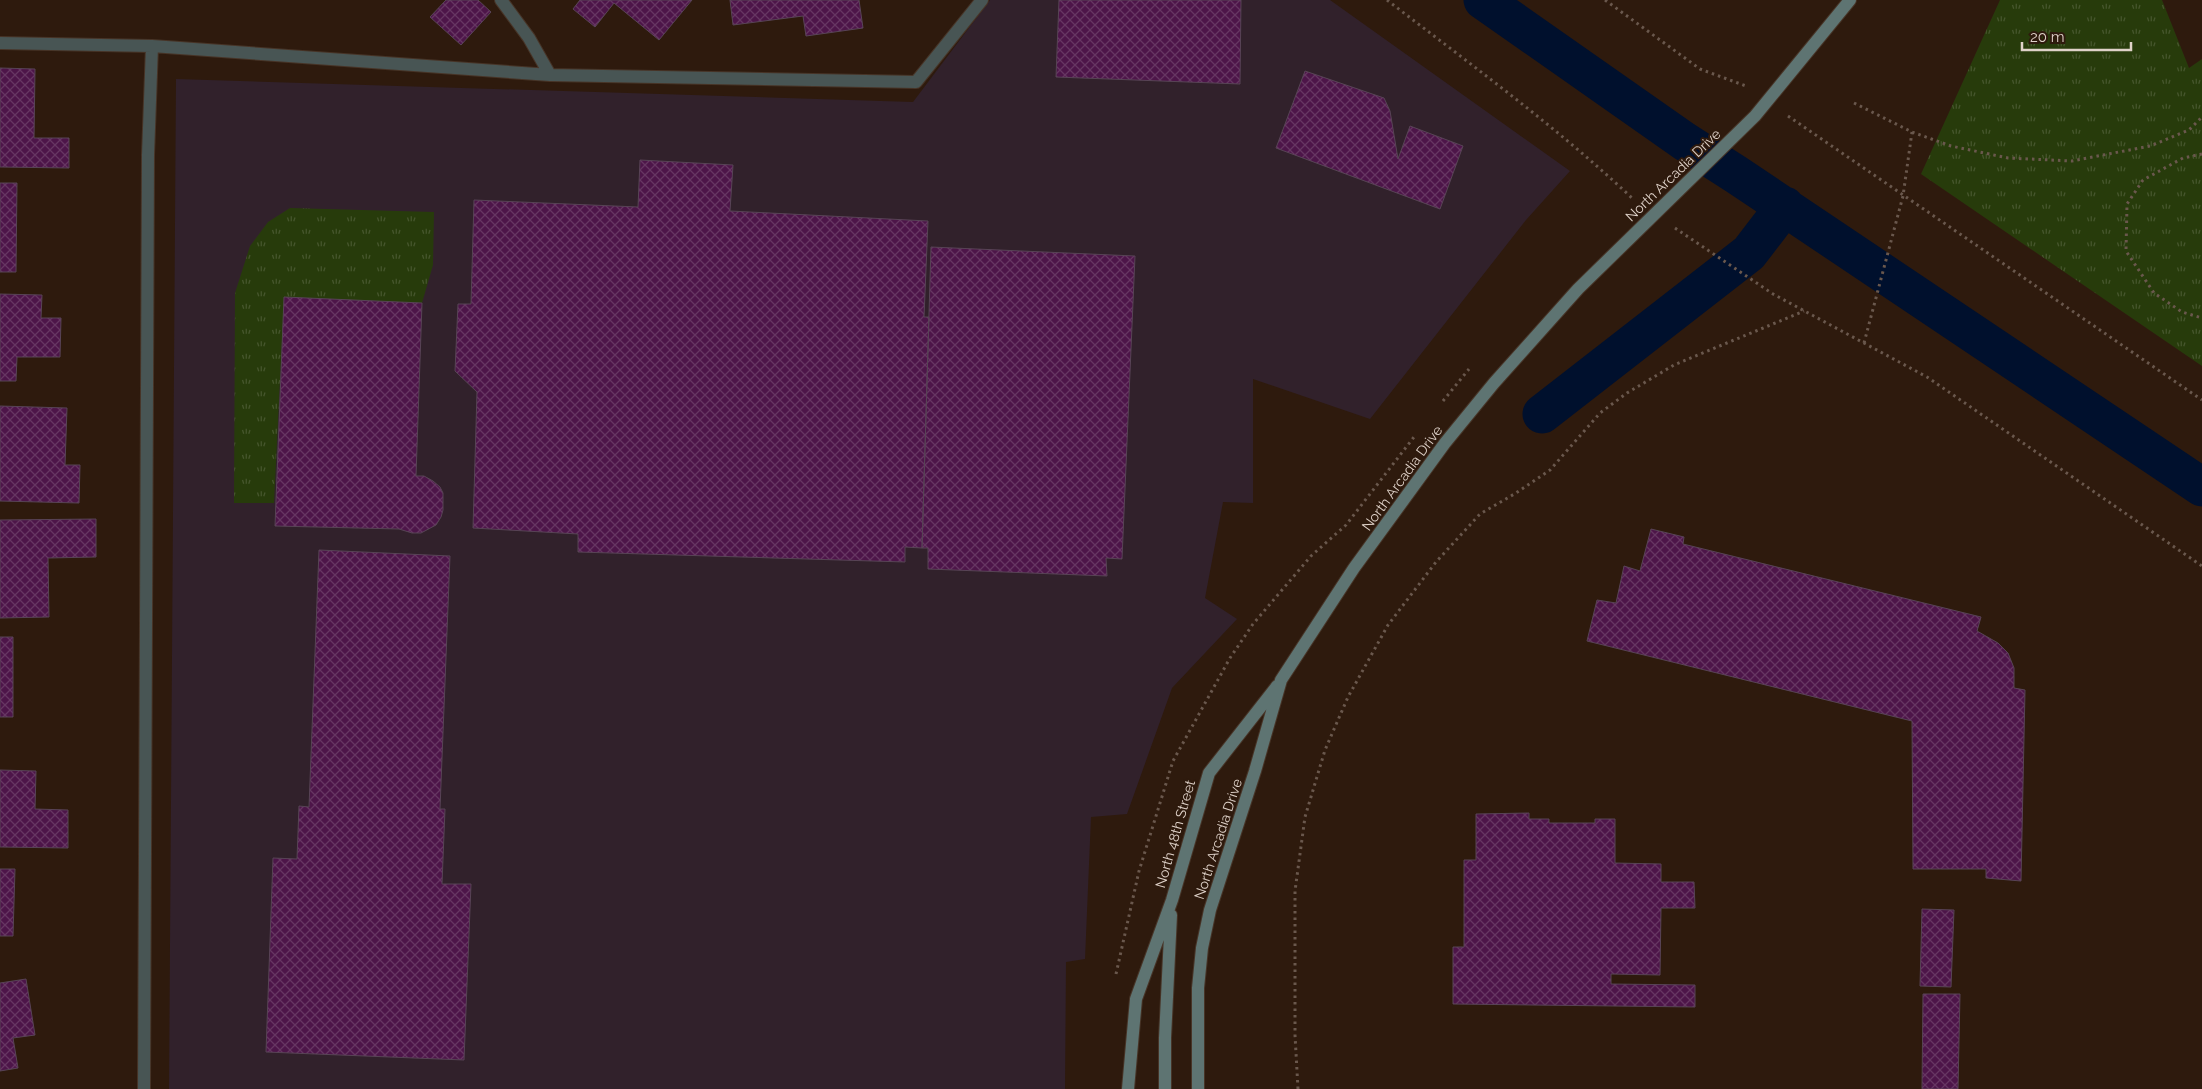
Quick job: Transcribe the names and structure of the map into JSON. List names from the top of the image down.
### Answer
{
  "streets": {
    "street": ["North Arcadia Drive", "North 48th Street"]
  },
  "crossings": [
    ["North Arcadia Drive", "North 48th Street"]
  ],
  "scale_bar": "20 m"
}
